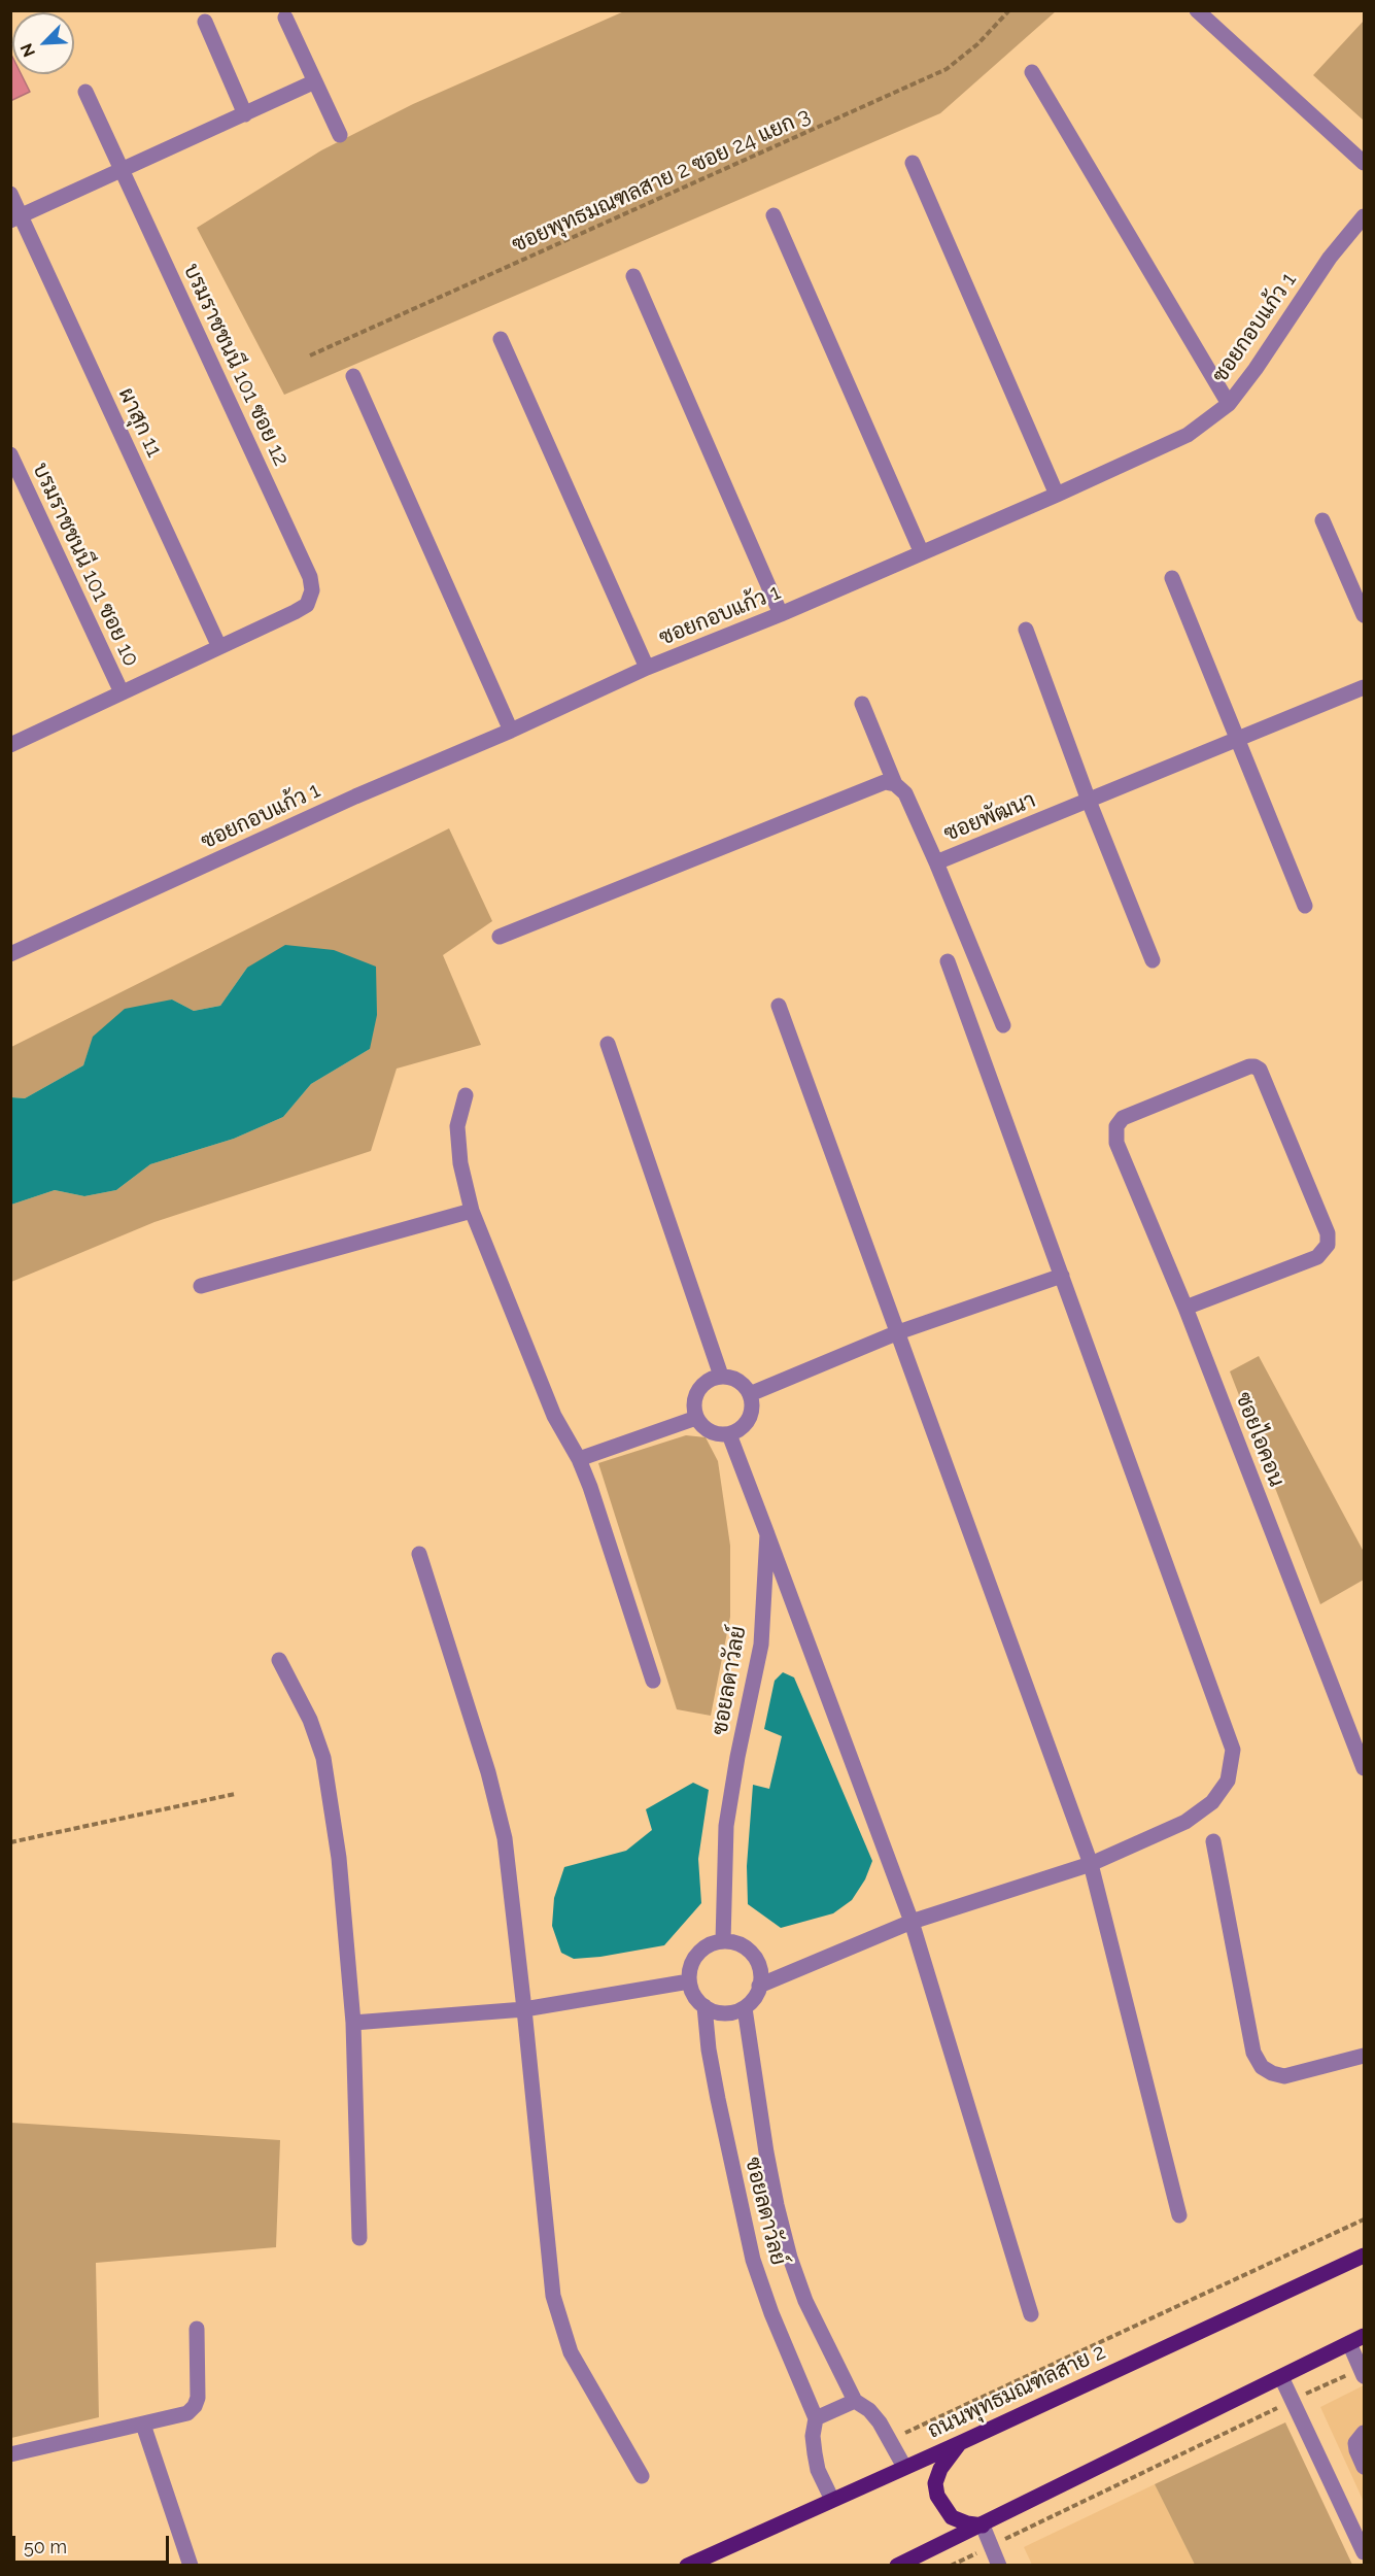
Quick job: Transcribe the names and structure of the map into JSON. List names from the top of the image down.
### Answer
{
  "streets": {
    "main road": ["ถนนพุทธมณฑลสาย 2"],
    "street": [
      "ซอยกอบแก้ว 1",
      "บรมราชชนนี 101 ซอย 12",
      "ผาสุก 11",
      "บรมราชชนนี 101 ซอย 10",
      "ซอยพัฒนา",
      "ซอยไอคอน",
      "ซอยลดาวัลย์"
    ],
    "path": ["ซอยพุทธมณฑลสาย 2 ซอย 24 แยก 3"]
  },
  "crossings": [
    ["บรมราชชนนี 101 ซอย 12", "ผาสุก 11"],
    ["ซอยลดาวัลย์", "ถนนพุทธมณฑลสาย 2"]
  ],
  "scale_bar": "50 m",
  "north": "bottom left"
}
